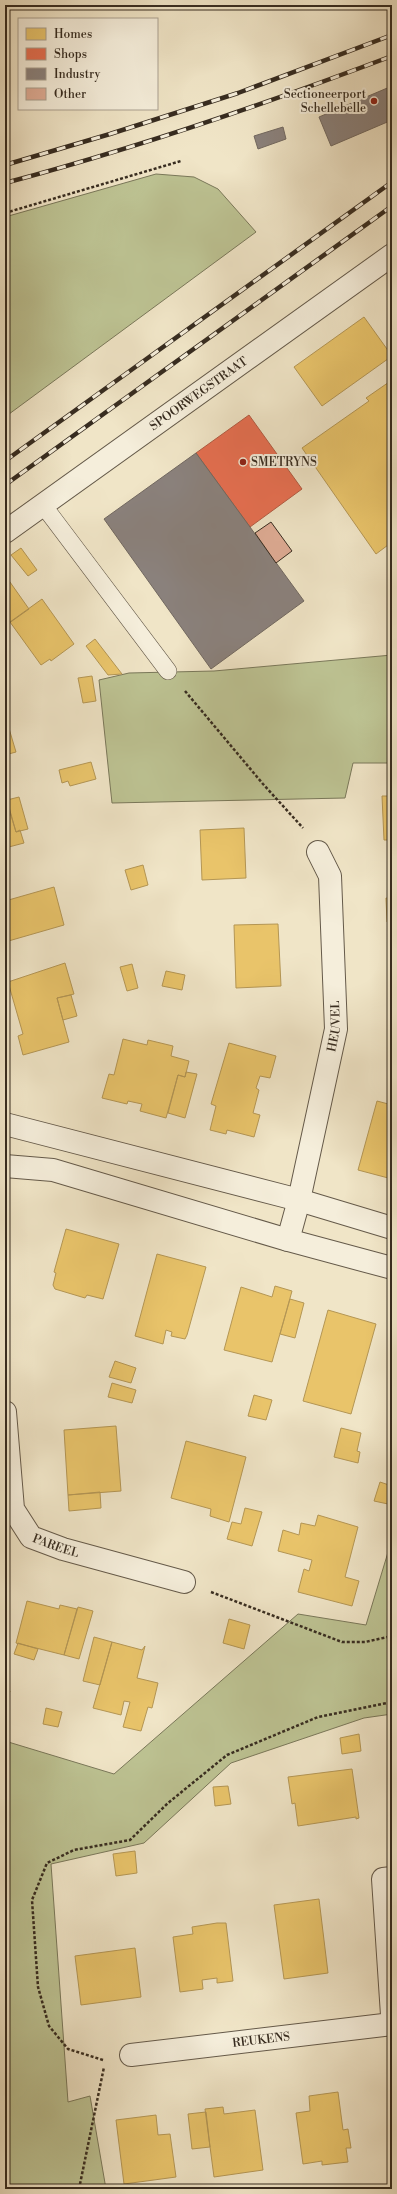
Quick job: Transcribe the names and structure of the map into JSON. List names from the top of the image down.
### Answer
{
  "streets": {
    "street": [
      "SPOORWEGSTRAAT",
      "HEUVEL",
      "PAREEL",
      "REUKENS"
    ]
  },
  "places": ["Sectioneerport Schellebelle", "SMETRYNS"],
  "legend": [
    "Homes",
    "Shops",
    "Industry",
    "Other"
  ]
}
